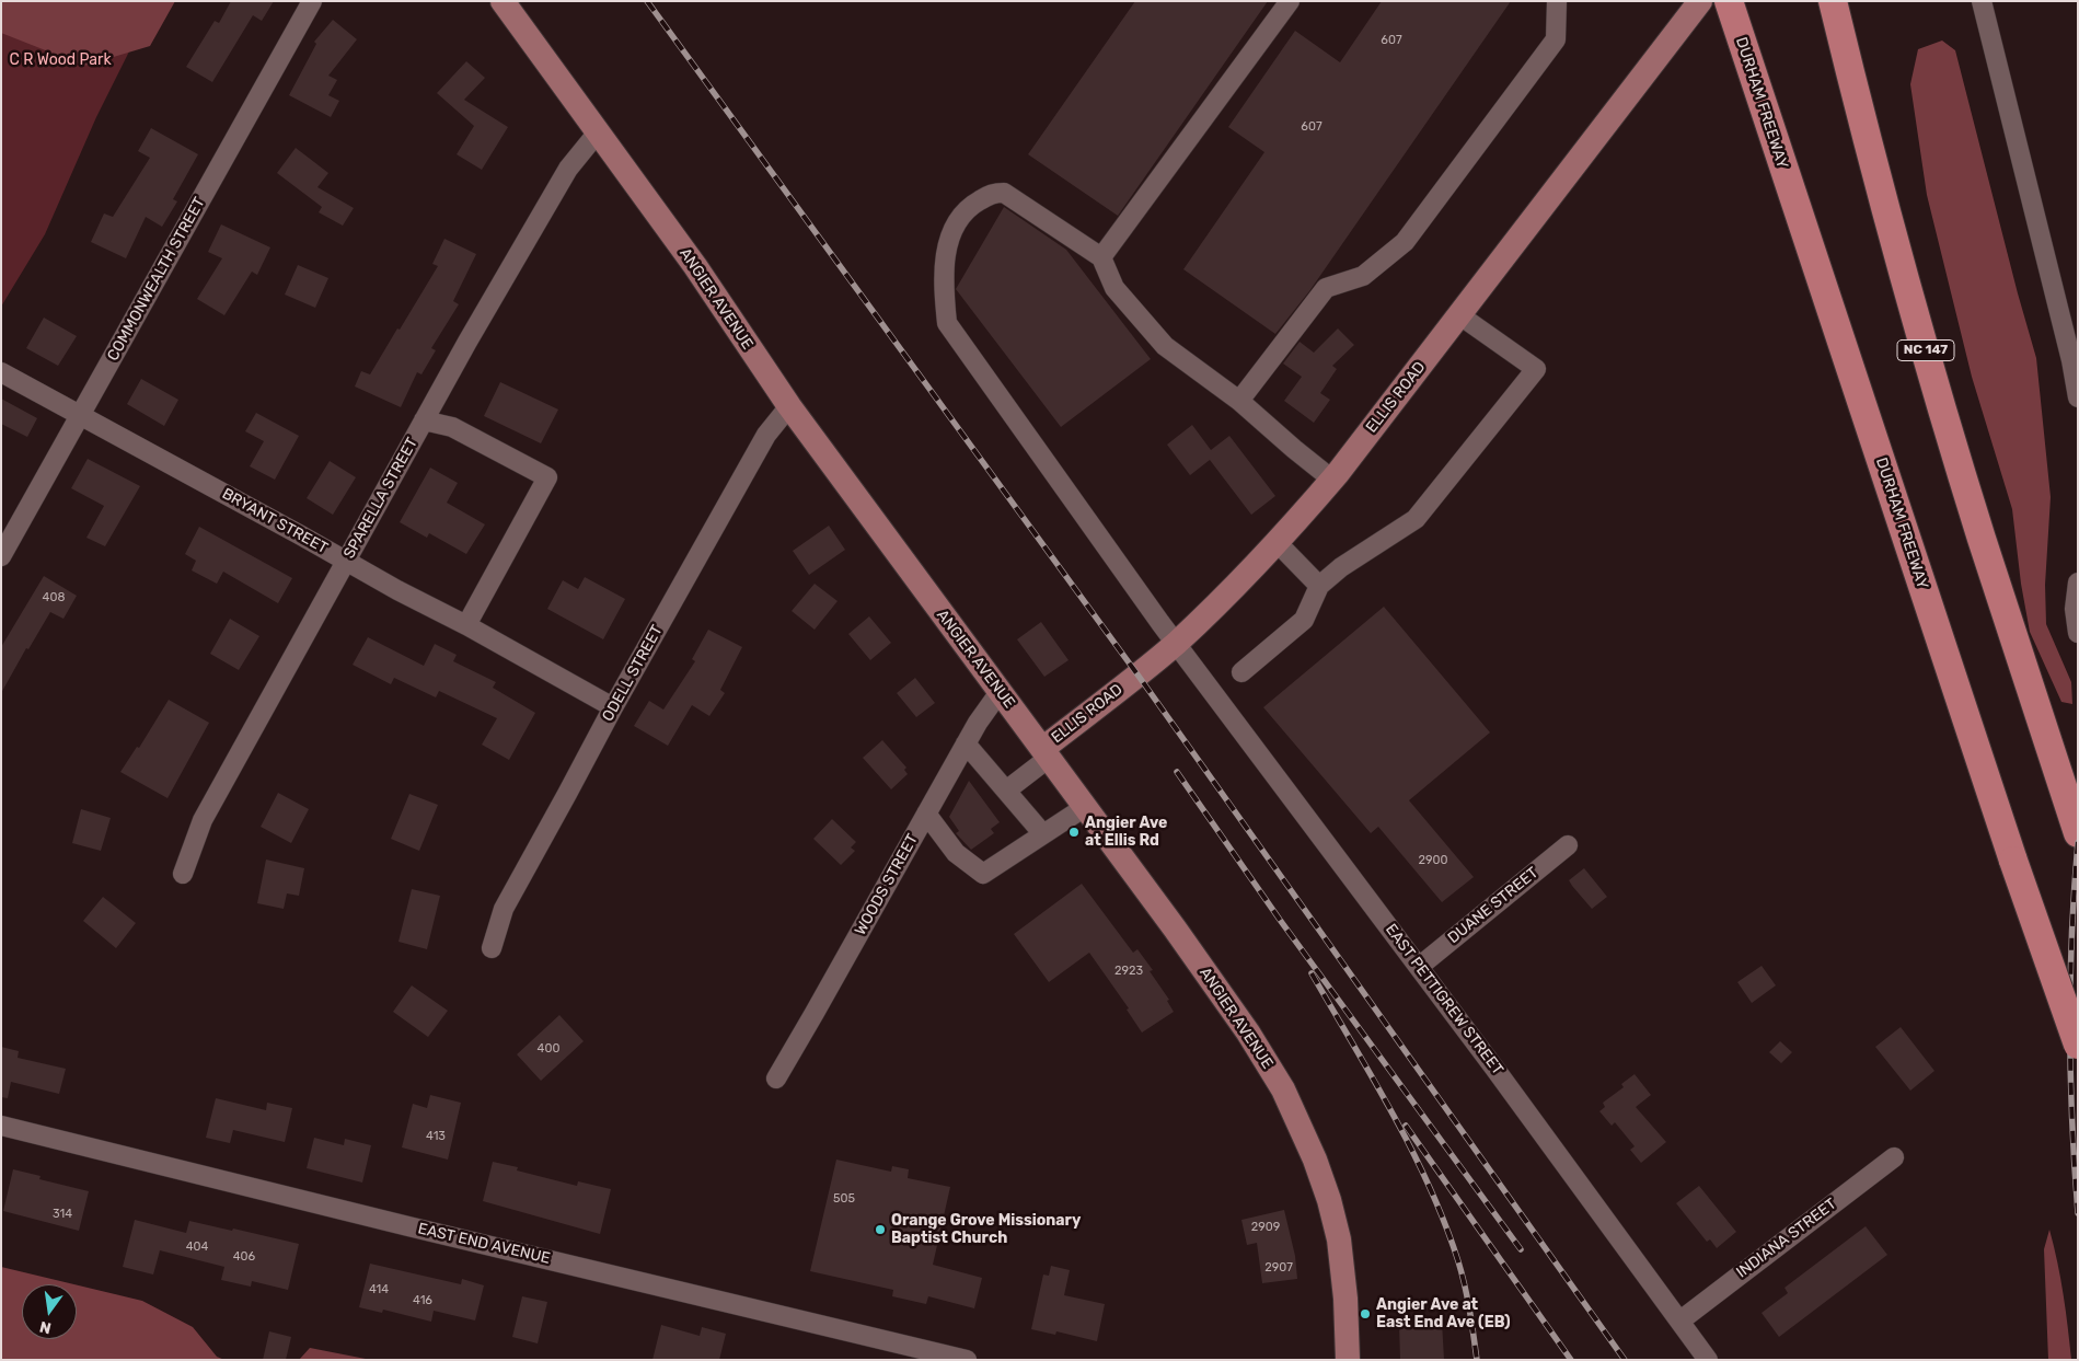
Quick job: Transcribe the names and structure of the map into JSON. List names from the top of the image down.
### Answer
{
  "streets": {
    "highway": ["DURHAM FREEWAY", "NC 147"],
    "main road": ["ANGIER AVENUE", "ELLIS ROAD"],
    "street": [
      "COMMONWEALTH STREET",
      "SPARELLA STREET",
      "BRYANT STREET",
      "ODELL STREET",
      "WOODS STREET",
      "DUANE STREET",
      "EAST PETTIGREW STREET",
      "INDIANA STREET",
      "EAST END AVENUE"
    ]
  },
  "crossings": [
    ["COMMONWEALTH STREET", "BRYANT STREET"],
    ["ANGIER AVENUE", "ELLIS ROAD"],
    ["ANGIER AVENUE", "SPARELLA STREET"],
    ["ANGIER AVENUE", "ODELL STREET"],
    ["ANGIER AVENUE", "WOODS STREET"],
    ["ELLIS ROAD", "EAST PETTIGREW STREET"],
    ["SPARELLA STREET", "BRYANT STREET"],
    ["BRYANT STREET", "ODELL STREET"],
    ["DUANE STREET", "EAST PETTIGREW STREET"],
    ["EAST PETTIGREW STREET", "INDIANA STREET"]
  ],
  "parks": ["C R Wood Park"],
  "places": ["Angier Ave at Ellis Rd", "Orange Grove Missionary Baptist Church", "Angier Ave at East End Ave (EB)"],
  "house_numbers": [
    "607",
    "607",
    "408",
    "2900",
    "2923",
    "400",
    "413",
    "505",
    "314",
    "2909",
    "404",
    "406",
    "2907",
    "414",
    "416"
  ],
  "north": "bottom"
}
